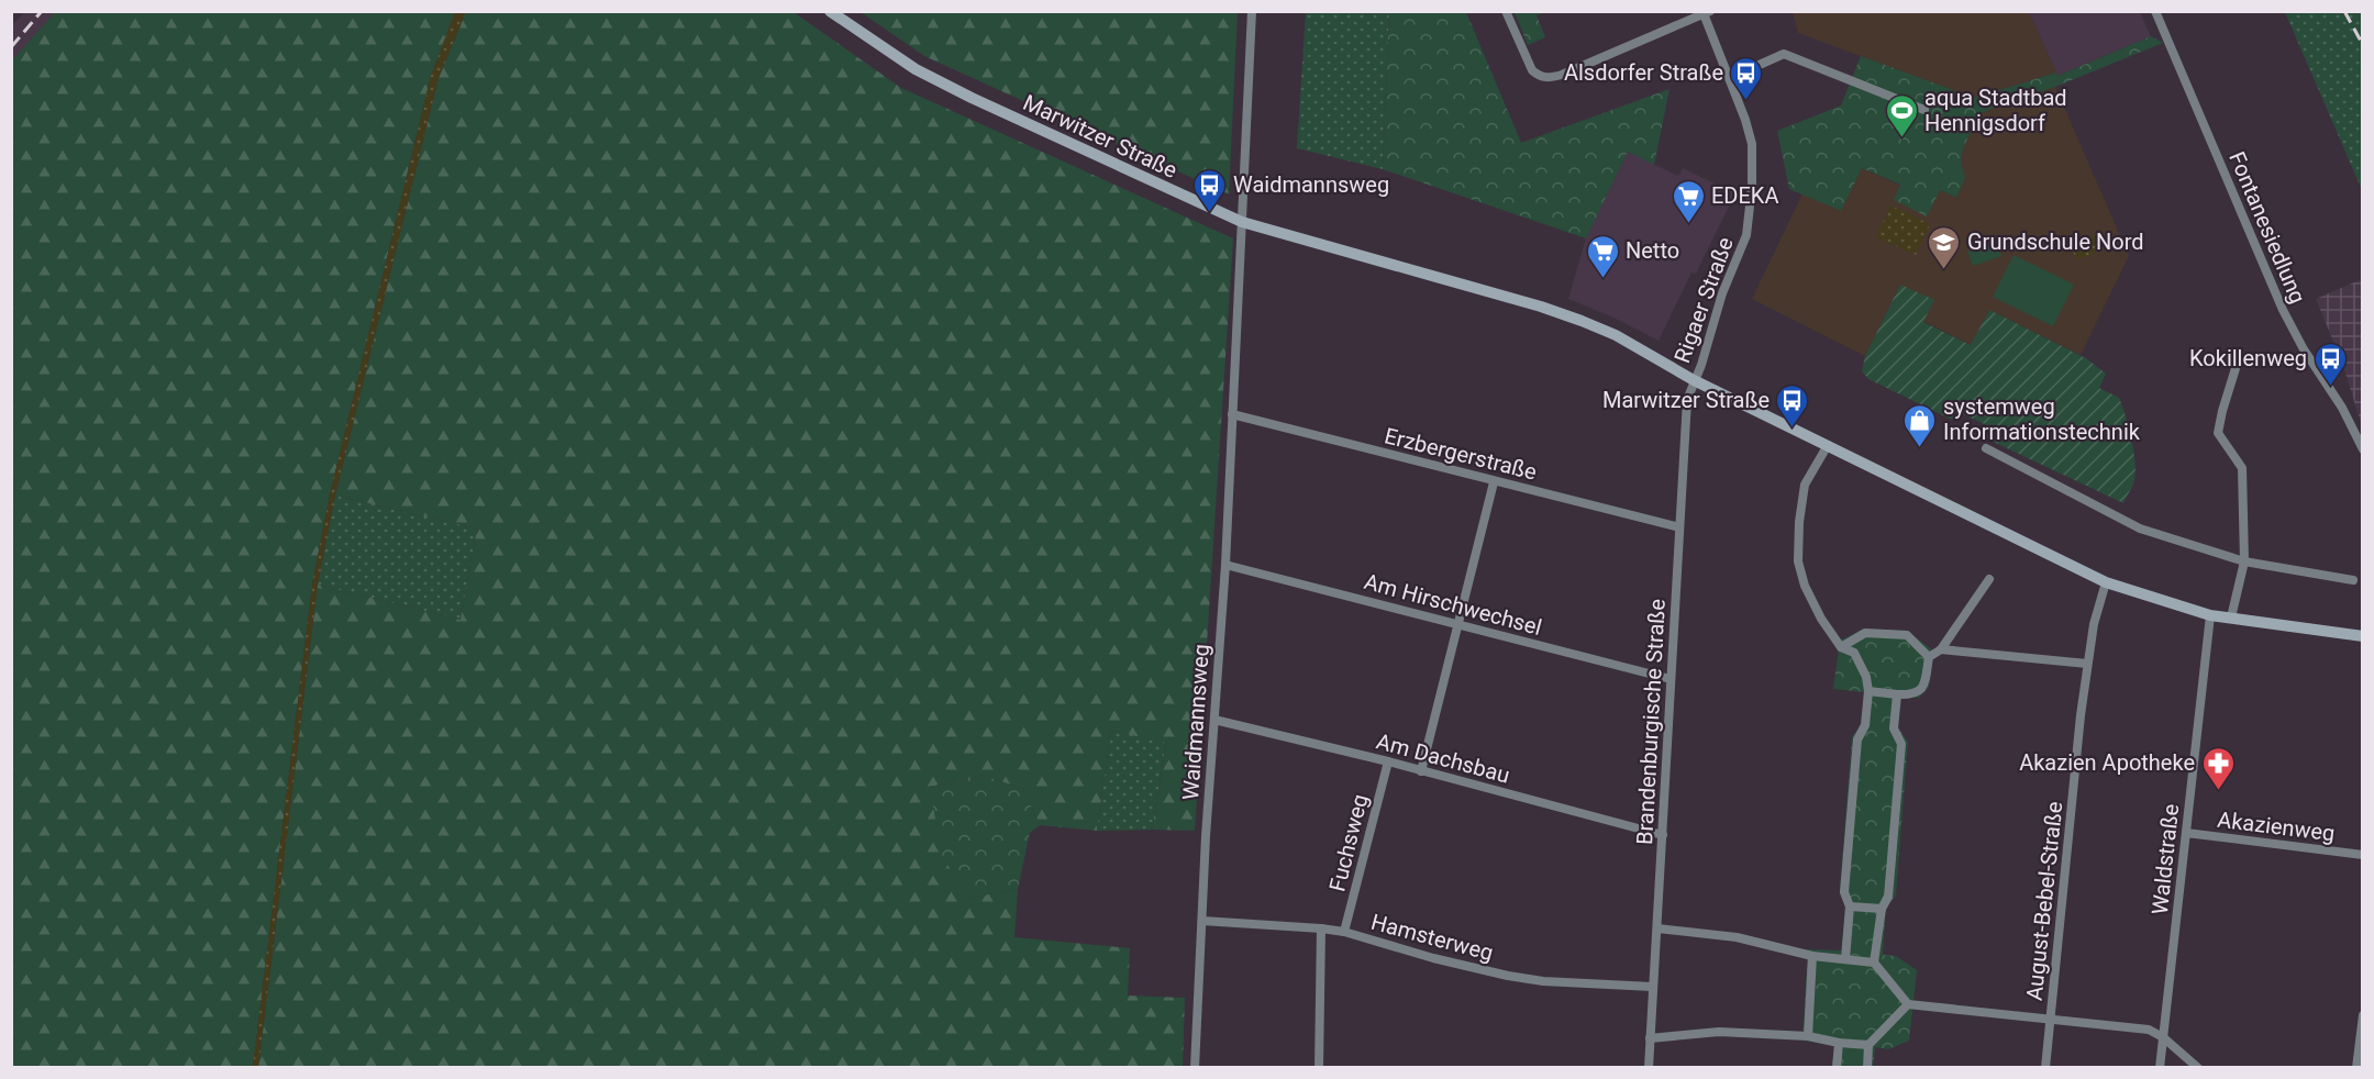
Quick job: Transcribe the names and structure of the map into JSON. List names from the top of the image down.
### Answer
{
  "streets": {
    "main road": ["Marwitzer Straße"],
    "street": [
      "Fontanesiedlung",
      "Rigaer Straße",
      "Erzbergerstraße",
      "Am Hirschwechsel",
      "Waidmannsweg",
      "Brandenburgische Straße",
      "Am Dachsbau",
      "Akazienweg",
      "Fuchsweg",
      "Waldstraße",
      "August-Bebel-Straße",
      "Hamsterweg"
    ]
  },
  "crossings": [
    ["Marwitzer Straße", "Rigaer Straße"],
    ["Marwitzer Straße", "Waidmannsweg"],
    ["Marwitzer Straße", "Brandenburgische Straße"],
    ["Marwitzer Straße", "Waldstraße"],
    ["Marwitzer Straße", "August-Bebel-Straße"],
    ["Rigaer Straße", "Brandenburgische Straße"],
    ["Erzbergerstraße", "Waidmannsweg"],
    ["Erzbergerstraße", "Brandenburgische Straße"],
    ["Am Hirschwechsel", "Waidmannsweg"],
    ["Am Hirschwechsel", "Brandenburgische Straße"],
    ["Waidmannsweg", "Am Dachsbau"],
    ["Waidmannsweg", "Hamsterweg"],
    ["Brandenburgische Straße", "Am Dachsbau"],
    ["Brandenburgische Straße", "Hamsterweg"],
    ["Am Dachsbau", "Fuchsweg"],
    ["Akazienweg", "Waldstraße"],
    ["Fuchsweg", "Hamsterweg"]
  ],
  "places": {
    "bus stop": [
      "Alsdorfer Straße",
      "Waidmannsweg",
      "Kokillenweg",
      "Marwitzer Straße"
    ],
    "sports": ["aqua Stadtbad Hennigsdorf"],
    "supermarket": ["EDEKA", "Netto"],
    "school or university": ["Grundschule Nord"],
    "shop": ["systemweg Informationstechnik"],
    "pharmacy": ["Akazien Apotheke"]
  }
}
